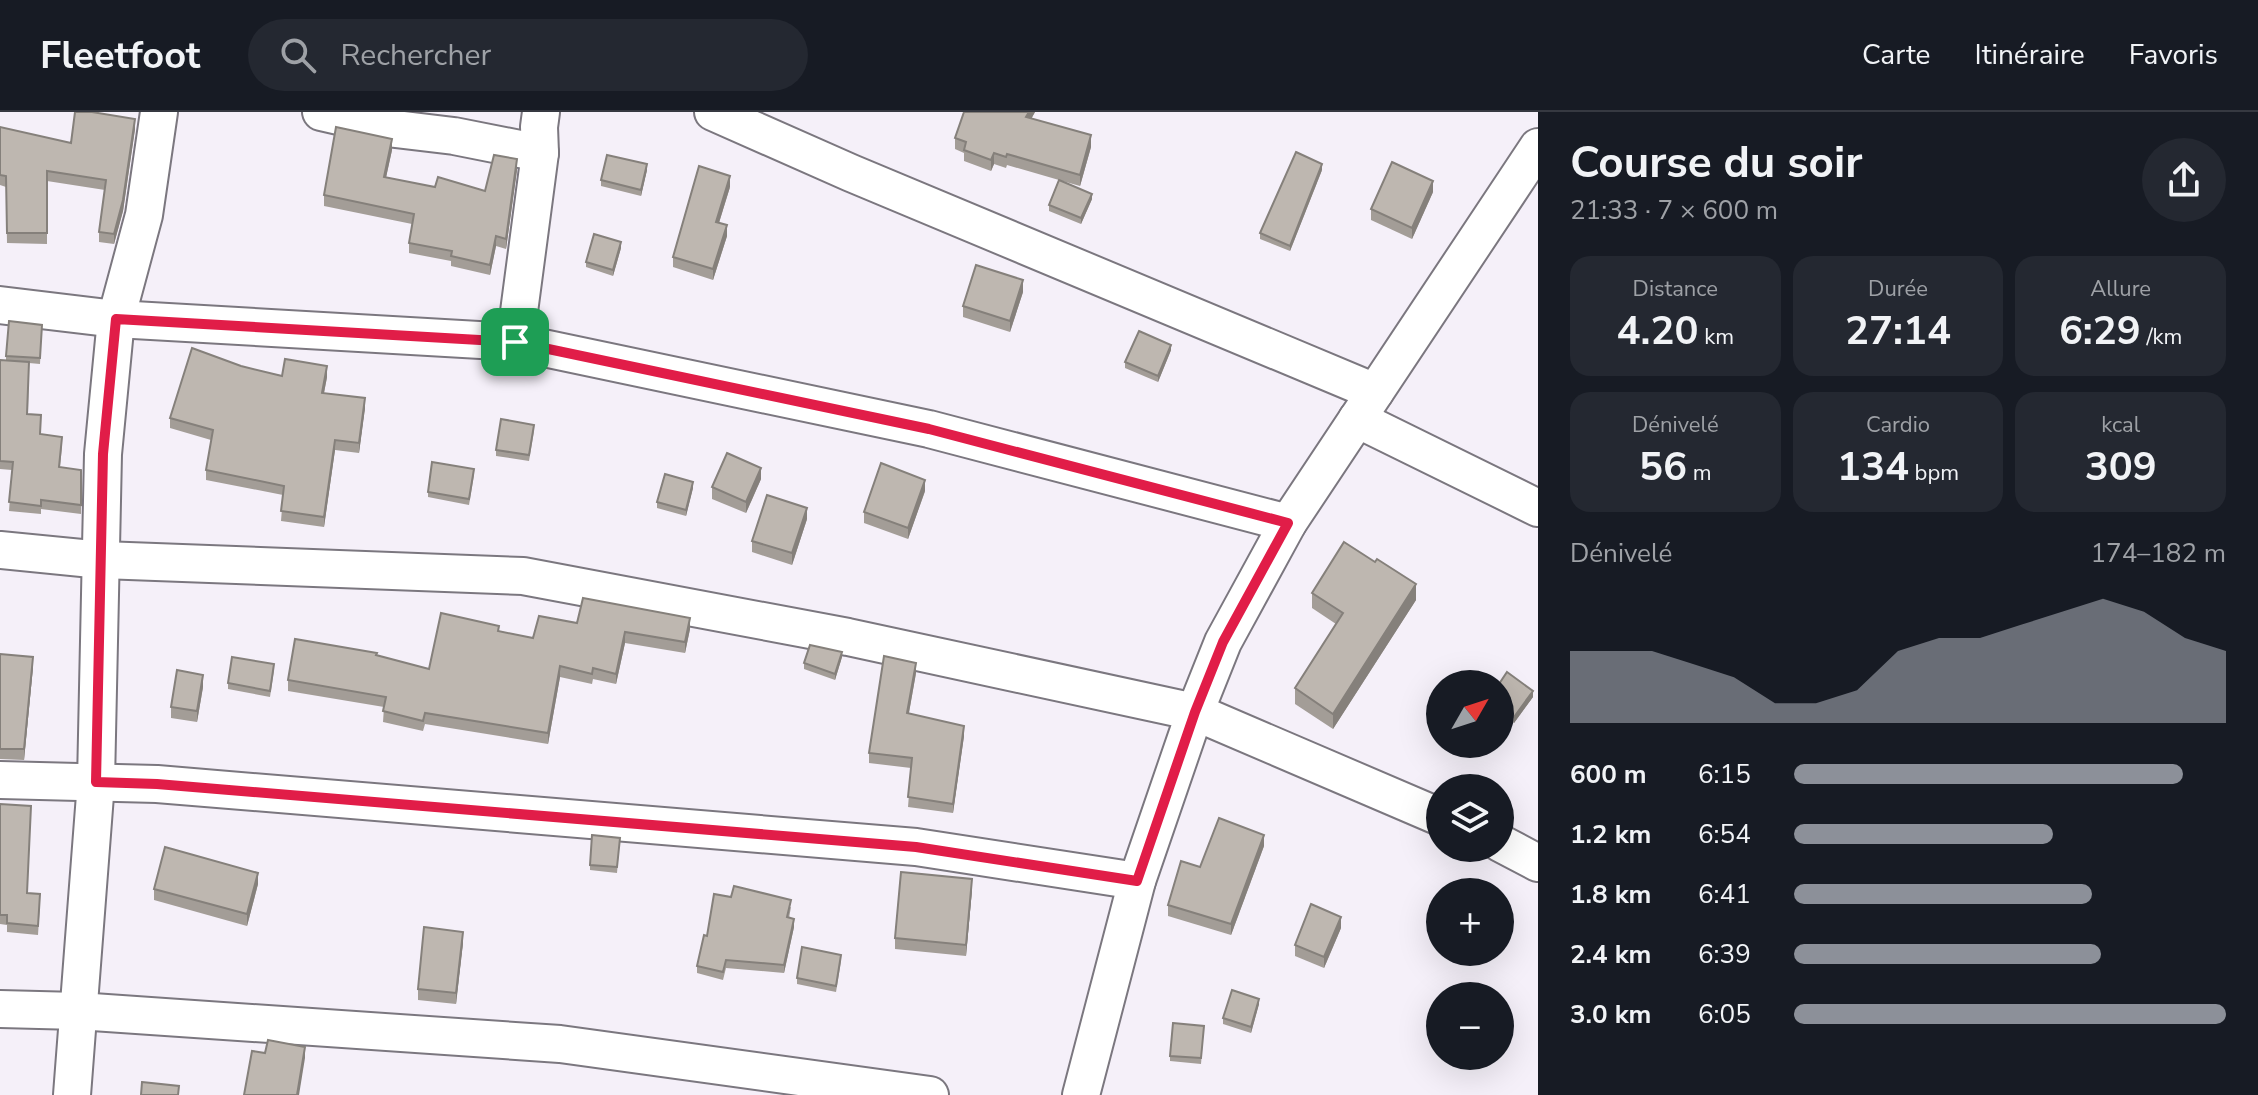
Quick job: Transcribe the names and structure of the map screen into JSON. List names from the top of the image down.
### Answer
{
  "north": "top right",
  "page": {
    "header": "Fleetfoot",
    "search": "Rechercher",
    "nav": ["Carte", "Itinéraire", "Favoris"],
    "heading": ["Course du soir", "21:33 · 7 × 600 m"],
    "stats": [
      ["Distance", "4.20 km"],
      ["Durée", "27:14"],
      ["Allure", "6:29 /km"],
      ["Dénivelé", "56 m"],
      ["Cardio", "134 bpm"],
      ["kcal", "309"]
    ],
    "chart": ["Dénivelé", "174–182 m"],
    "map_buttons": ["+", "−"],
    "list": [
      {
        "name": "600 m",
        "note": "6:15"
      },
      {
        "name": "1.2 km",
        "note": "6:54"
      },
      {
        "name": "1.8 km",
        "note": "6:41"
      },
      {
        "name": "2.4 km",
        "note": "6:39"
      },
      {
        "name": "3.0 km",
        "note": "6:05"
      }
    ]
  }
}
